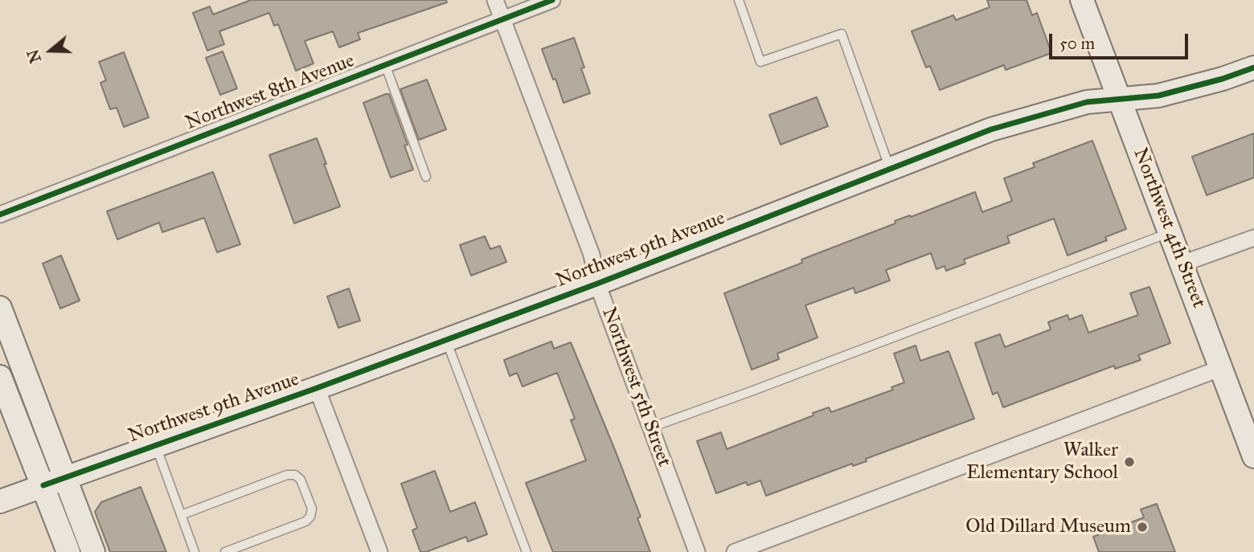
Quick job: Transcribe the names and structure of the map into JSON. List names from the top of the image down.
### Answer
{
  "streets": {
    "main road": ["Northwest 4th Street", "Northwest 9th Avenue"],
    "street": ["Northwest 8th Avenue", "Northwest 5th Street"]
  },
  "crossings": [
    ["Northwest 8th Avenue", "Northwest 5th Street"],
    ["Northwest 4th Street", "Northwest 9th Avenue"],
    ["Northwest 9th Avenue", "Northwest 5th Street"]
  ],
  "places": ["Walker Elementary School", "Old Dillard Museum"],
  "scale_bar": "50 m",
  "north": "left"
}
